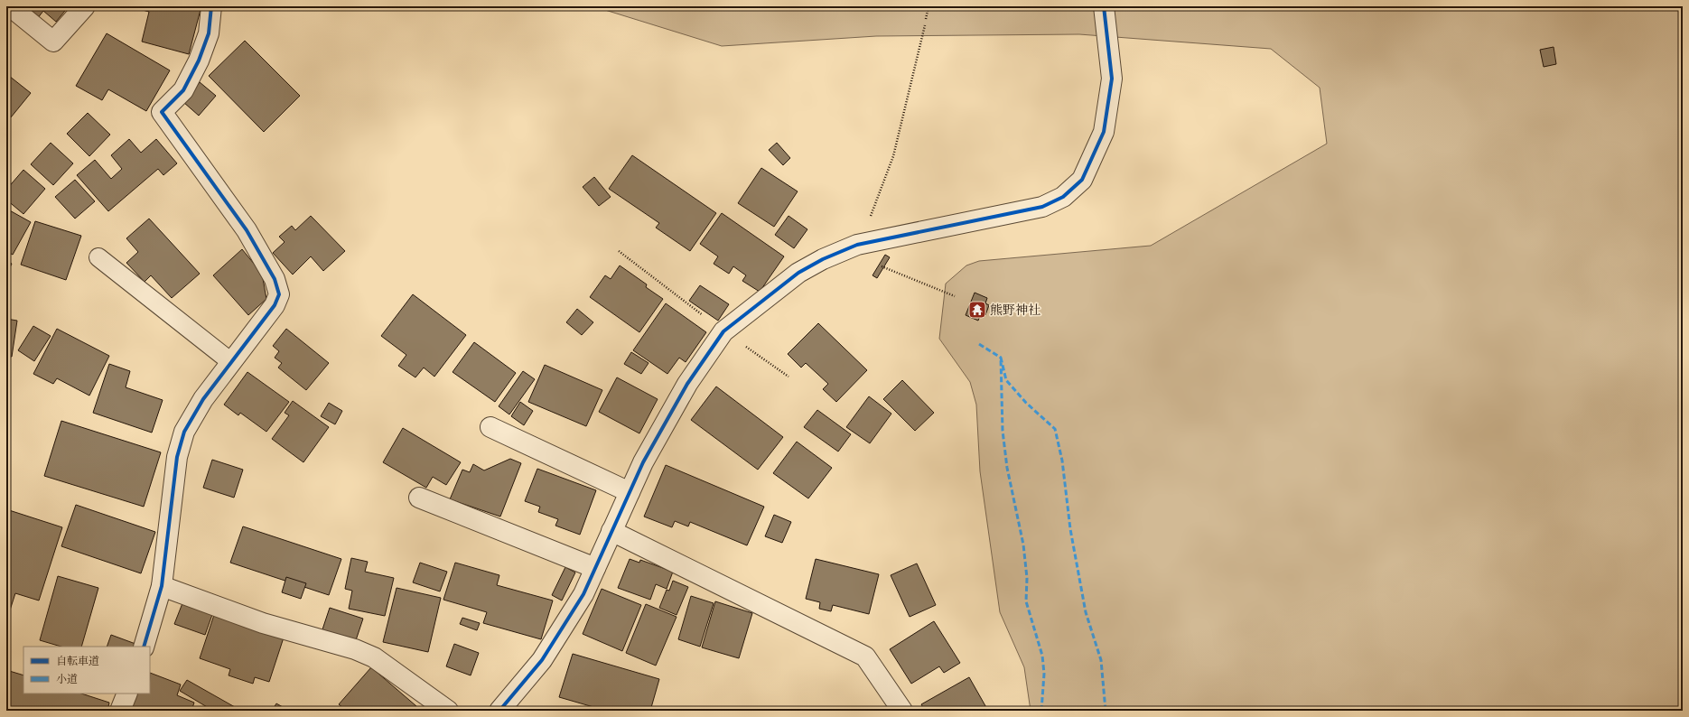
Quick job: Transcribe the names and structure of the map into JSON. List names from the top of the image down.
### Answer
{
  "places": {
    "temple": ["熊野神社"]
  },
  "legend": ["自転車道", "小道"]
}
